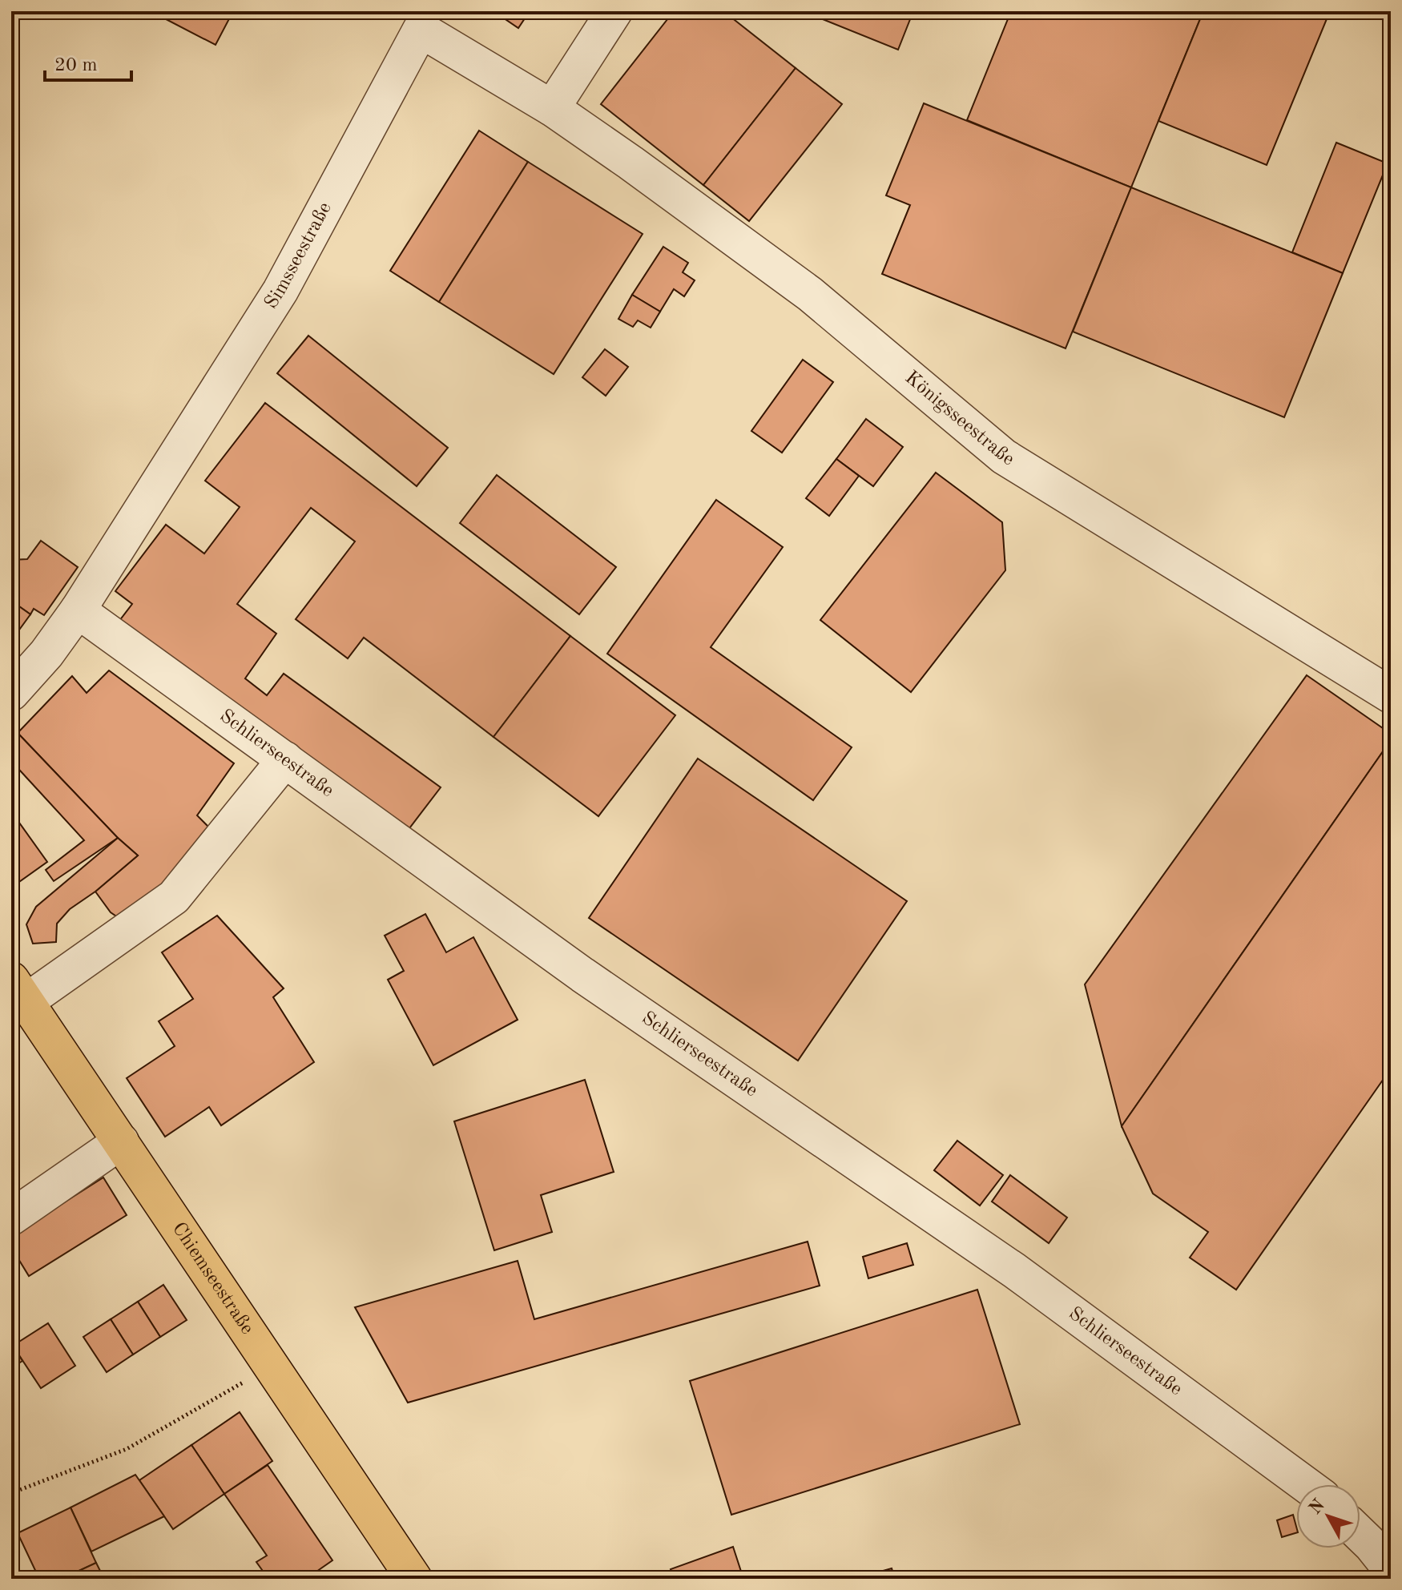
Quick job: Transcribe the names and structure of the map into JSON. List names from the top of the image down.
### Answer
{
  "streets": {
    "main road": ["Chiemseestraße"],
    "street": ["Simsseestraße", "Königsseestraße", "Schlierseestraße"]
  },
  "crossings": [
    ["Simsseestraße", "Königsseestraße"],
    ["Simsseestraße", "Schlierseestraße"]
  ],
  "scale_bar": "20 m",
  "north": "top left"
}
